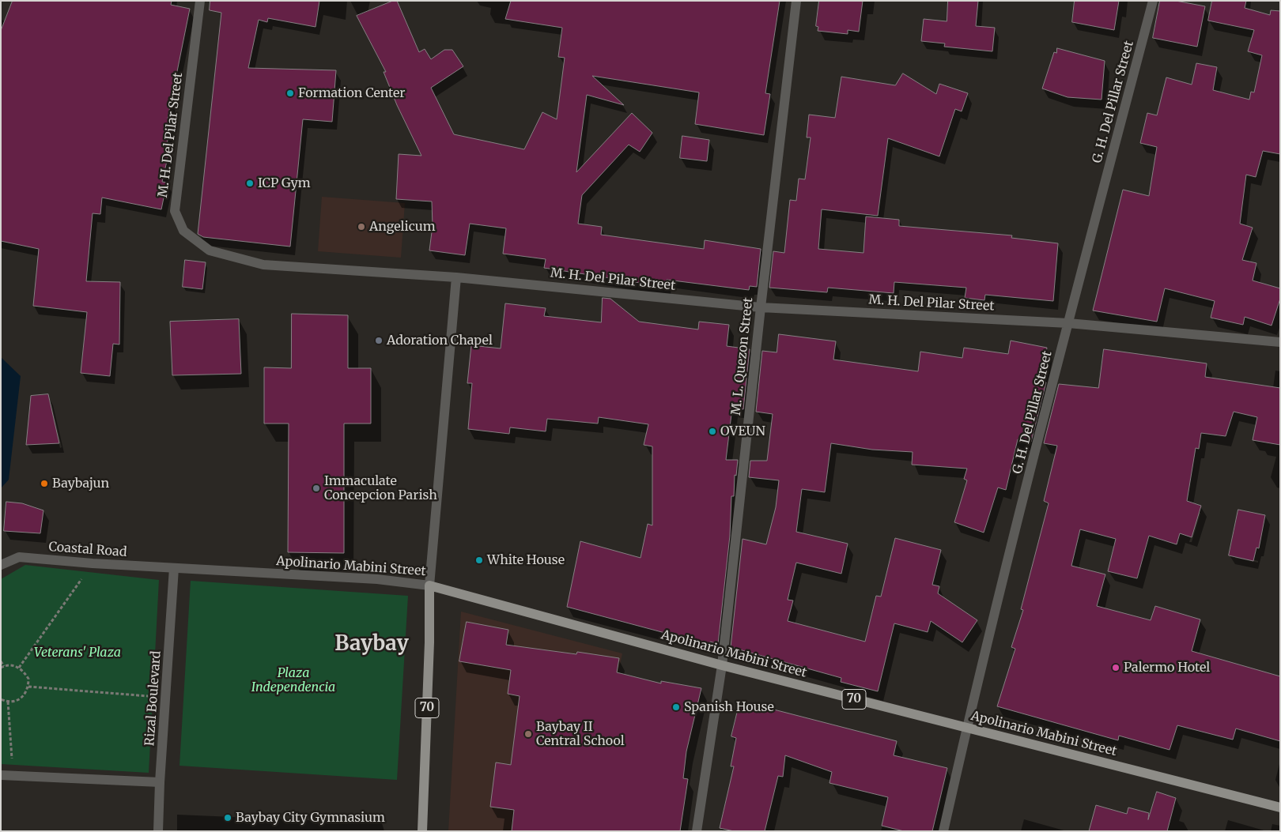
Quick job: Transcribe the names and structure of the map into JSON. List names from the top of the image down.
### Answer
{
  "streets": {
    "main road": ["Apolinario Mabini Street", "70"],
    "street": [
      "G. H. Del Pillar Street",
      "M. H. Del Pilar Street",
      "M. L. Quezon Street",
      "Coastal Road",
      "Rizal Boulevard"
    ]
  },
  "crossings": [
    ["G. H. Del Pillar Street", "M. H. Del Pilar Street"],
    ["G. H. Del Pillar Street", "Apolinario Mabini Street"],
    ["M. H. Del Pilar Street", "M. L. Quezon Street"],
    ["M. L. Quezon Street", "Apolinario Mabini Street"],
    ["Coastal Road", "Apolinario Mabini Street"],
    ["Coastal Road", "Rizal Boulevard"],
    ["Apolinario Mabini Street", "Rizal Boulevard"],
    ["Apolinario Mabini Street", "70"]
  ],
  "districts": ["Baybay"],
  "parks": ["Veterans' Plaza", "Plaza Independencia"],
  "places": [
    "Formation Center",
    "ICP Gym",
    "Angelicum",
    "Adoration Chapel",
    "OVEUN",
    "Baybajun",
    "Immaculate Concepcion Parish",
    "White House",
    "Palermo Hotel",
    "Spanish House",
    "Baybay II Central School",
    "Baybay City Gymnasium"
  ]
}
